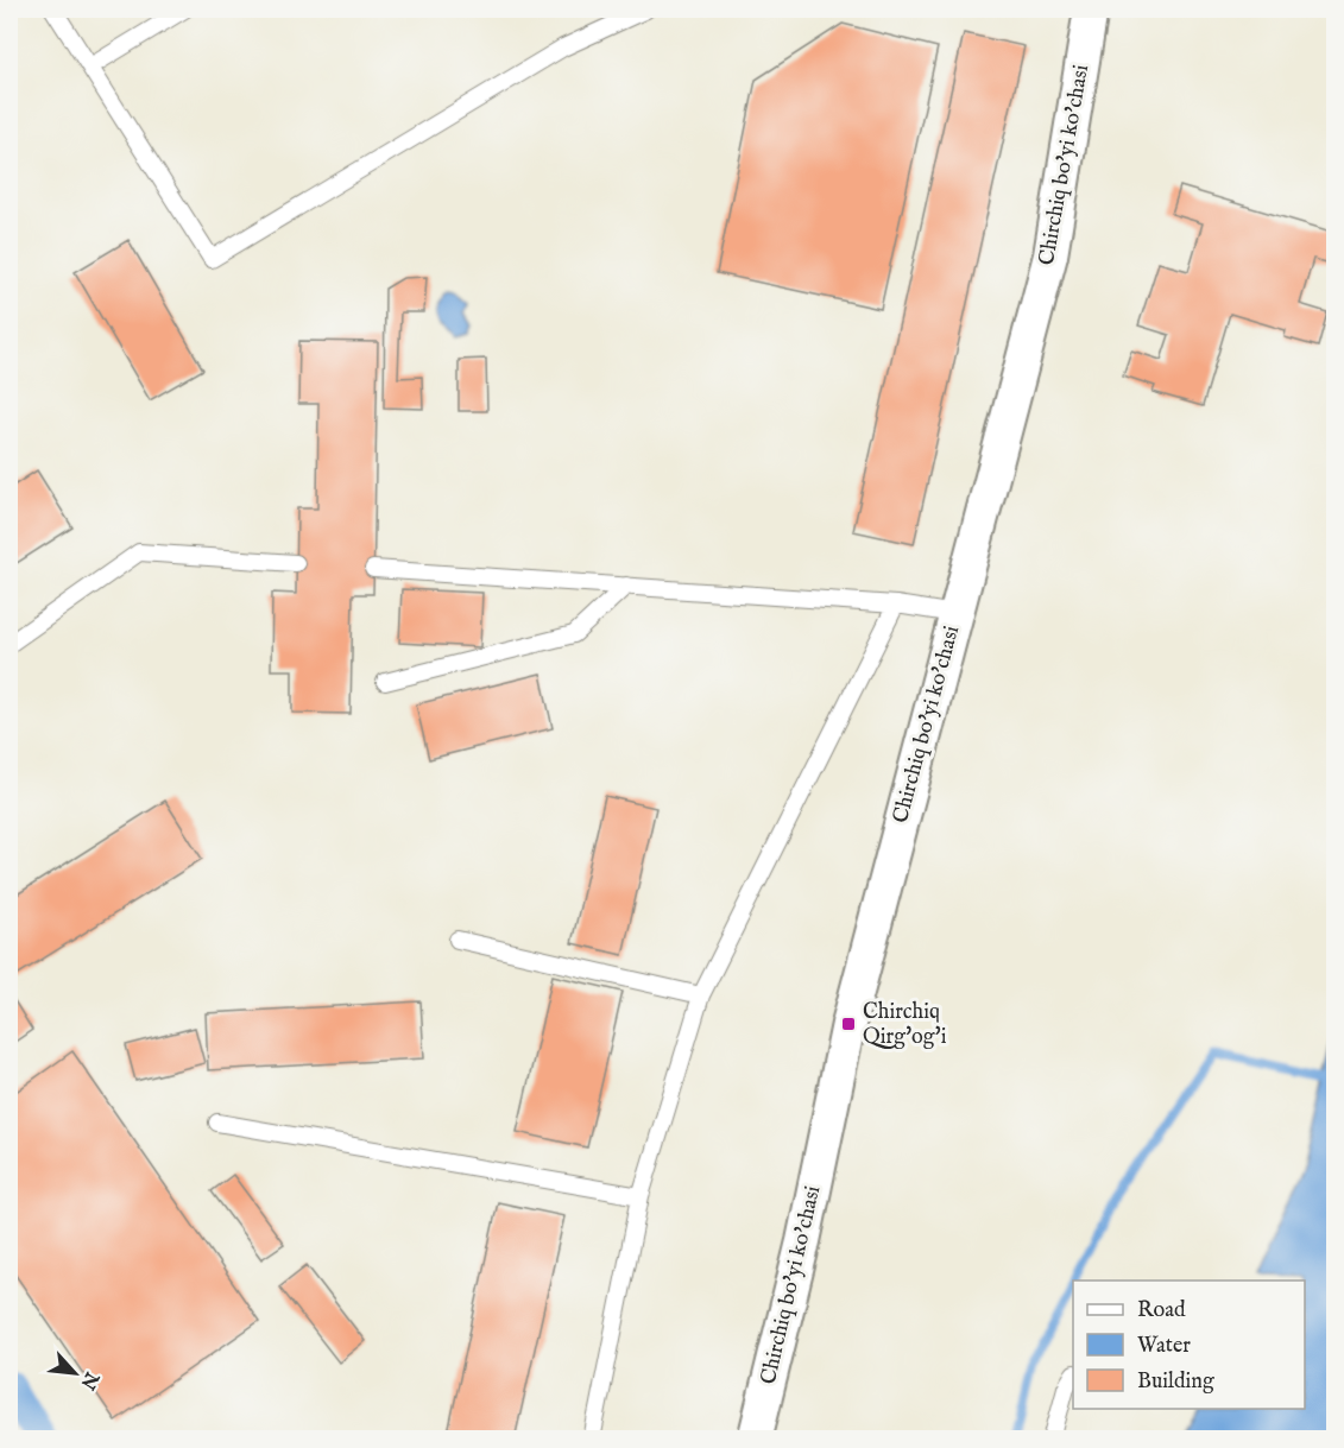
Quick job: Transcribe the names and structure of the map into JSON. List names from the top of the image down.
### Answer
{
  "streets": {
    "street": ["Chirchiq bo'yi ko'chasi"]
  },
  "places": {
    "transit": ["Chirchiq Qirg'og'i"]
  },
  "legend": ["Road", "Water", "Building"],
  "north": "bottom right"
}
